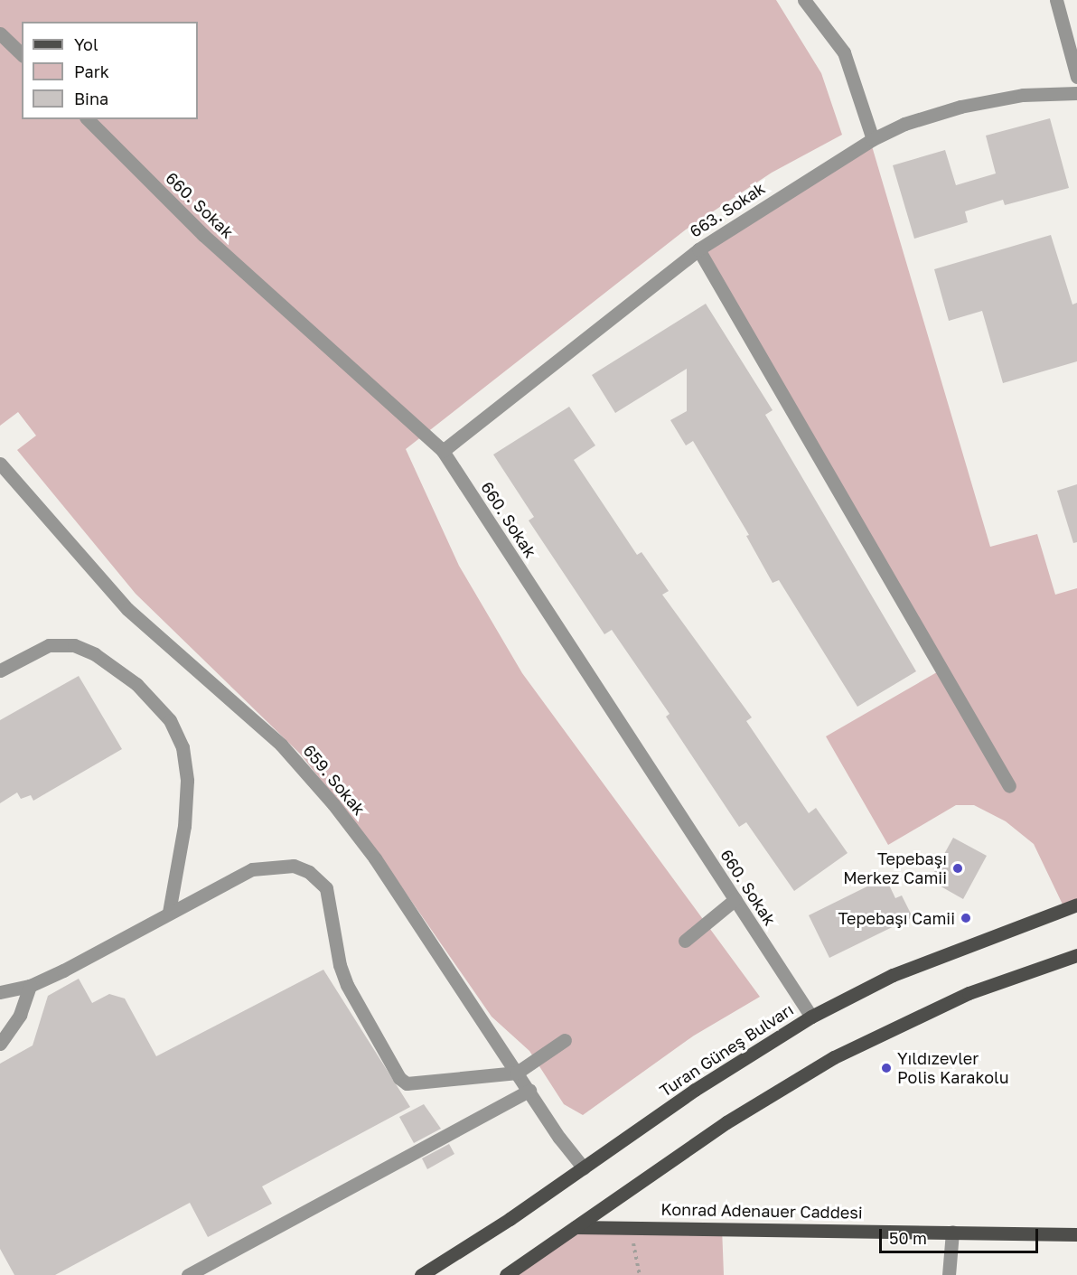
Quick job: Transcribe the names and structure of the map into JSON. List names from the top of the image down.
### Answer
{
  "streets": {
    "main road": ["Turan Güneş Bulvarı", "Konrad Adenauer Caddesi"],
    "street": ["660. Sokak", "663. Sokak", "659. Sokak"]
  },
  "crossings": [
    ["660. Sokak", "663. Sokak"],
    ["660. Sokak", "Turan Güneş Bulvarı"],
    ["659. Sokak", "Turan Güneş Bulvarı"]
  ],
  "places": ["Tepebaşı Merkez Camii", "Tepebaşı Camii", "Yıldızevler Polis Karakolu"],
  "legend": ["Yol", "Park", "Bina"],
  "scale_bar": "50 m"
}
